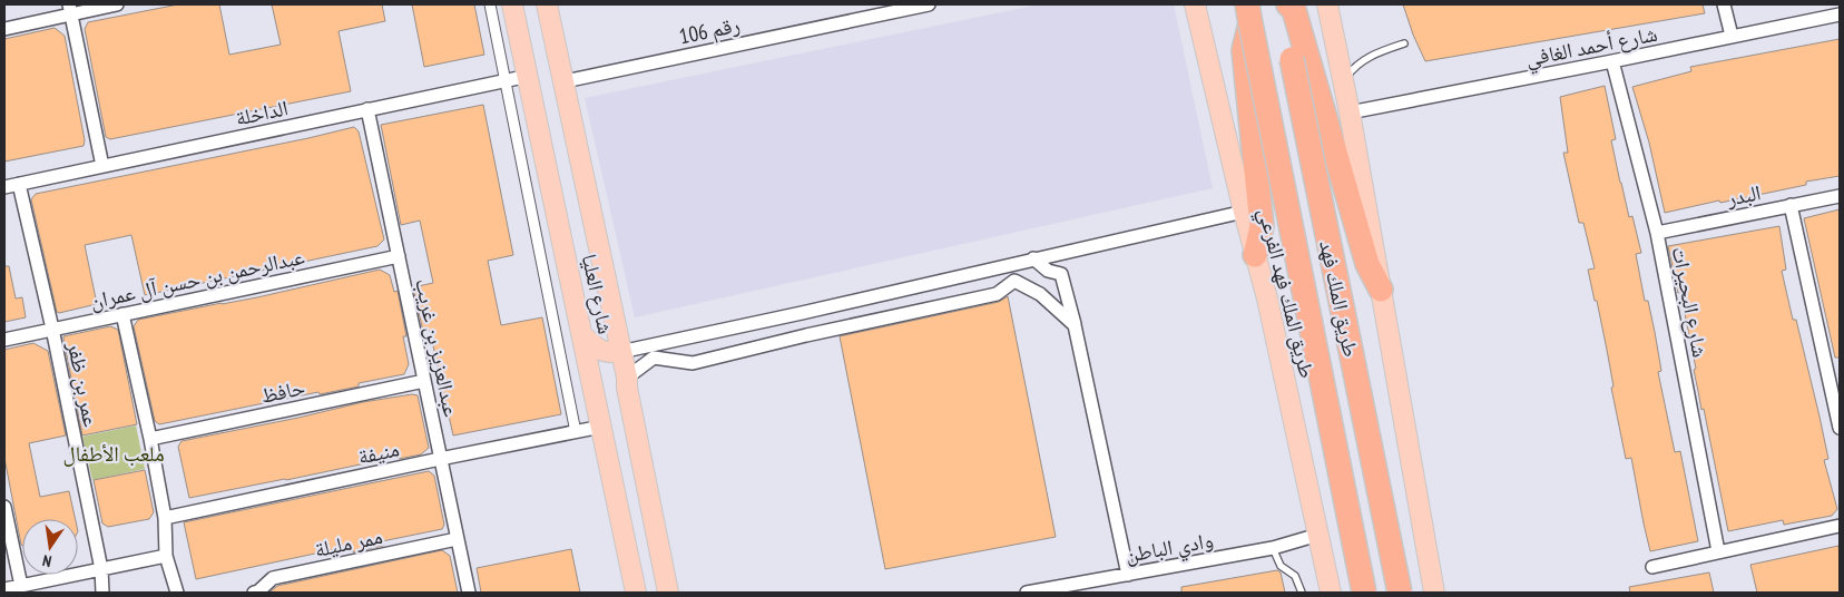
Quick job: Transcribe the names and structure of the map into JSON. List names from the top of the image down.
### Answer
{
  "streets": {
    "highway": ["طريق الملك فهد"],
    "main road": ["طريق الملك فهد الفرعي", "شارع العليا"],
    "street": [
      "رقم 106",
      "شارع أحمد الغافي",
      "الداخلة",
      "البدر",
      "عبدالرحمن بن حسن آل عمران",
      "شارع البحيرات",
      "عبدالعزيز بن غريب",
      "عمر بن ظفر",
      "حافظ",
      "منيفة",
      "ممر مليلة",
      "وادي الباطن"
    ]
  },
  "crossings": [
    ["رقم 106", "شارع العليا"],
    ["شارع أحمد الغافي", "شارع البحيرات"],
    ["الداخلة", "شارع العليا"],
    ["الداخلة", "عبدالعزيز بن غريب"],
    ["الداخلة", "عمر بن ظفر"],
    ["البدر", "شارع البحيرات"],
    ["عبدالرحمن بن حسن آل عمران", "عبدالعزيز بن غريب"],
    ["عبدالرحمن بن حسن آل عمران", "عمر بن ظفر"],
    ["طريق الملك فهد الفرعي", "وادي الباطن"],
    ["شارع العليا", "منيفة"],
    ["عبدالعزيز بن غريب", "حافظ"],
    ["عبدالعزيز بن غريب", "منيفة"],
    ["عبدالعزيز بن غريب", "ممر مليلة"]
  ],
  "parks": ["ملعب الأطفال"],
  "north": "bottom"
}
